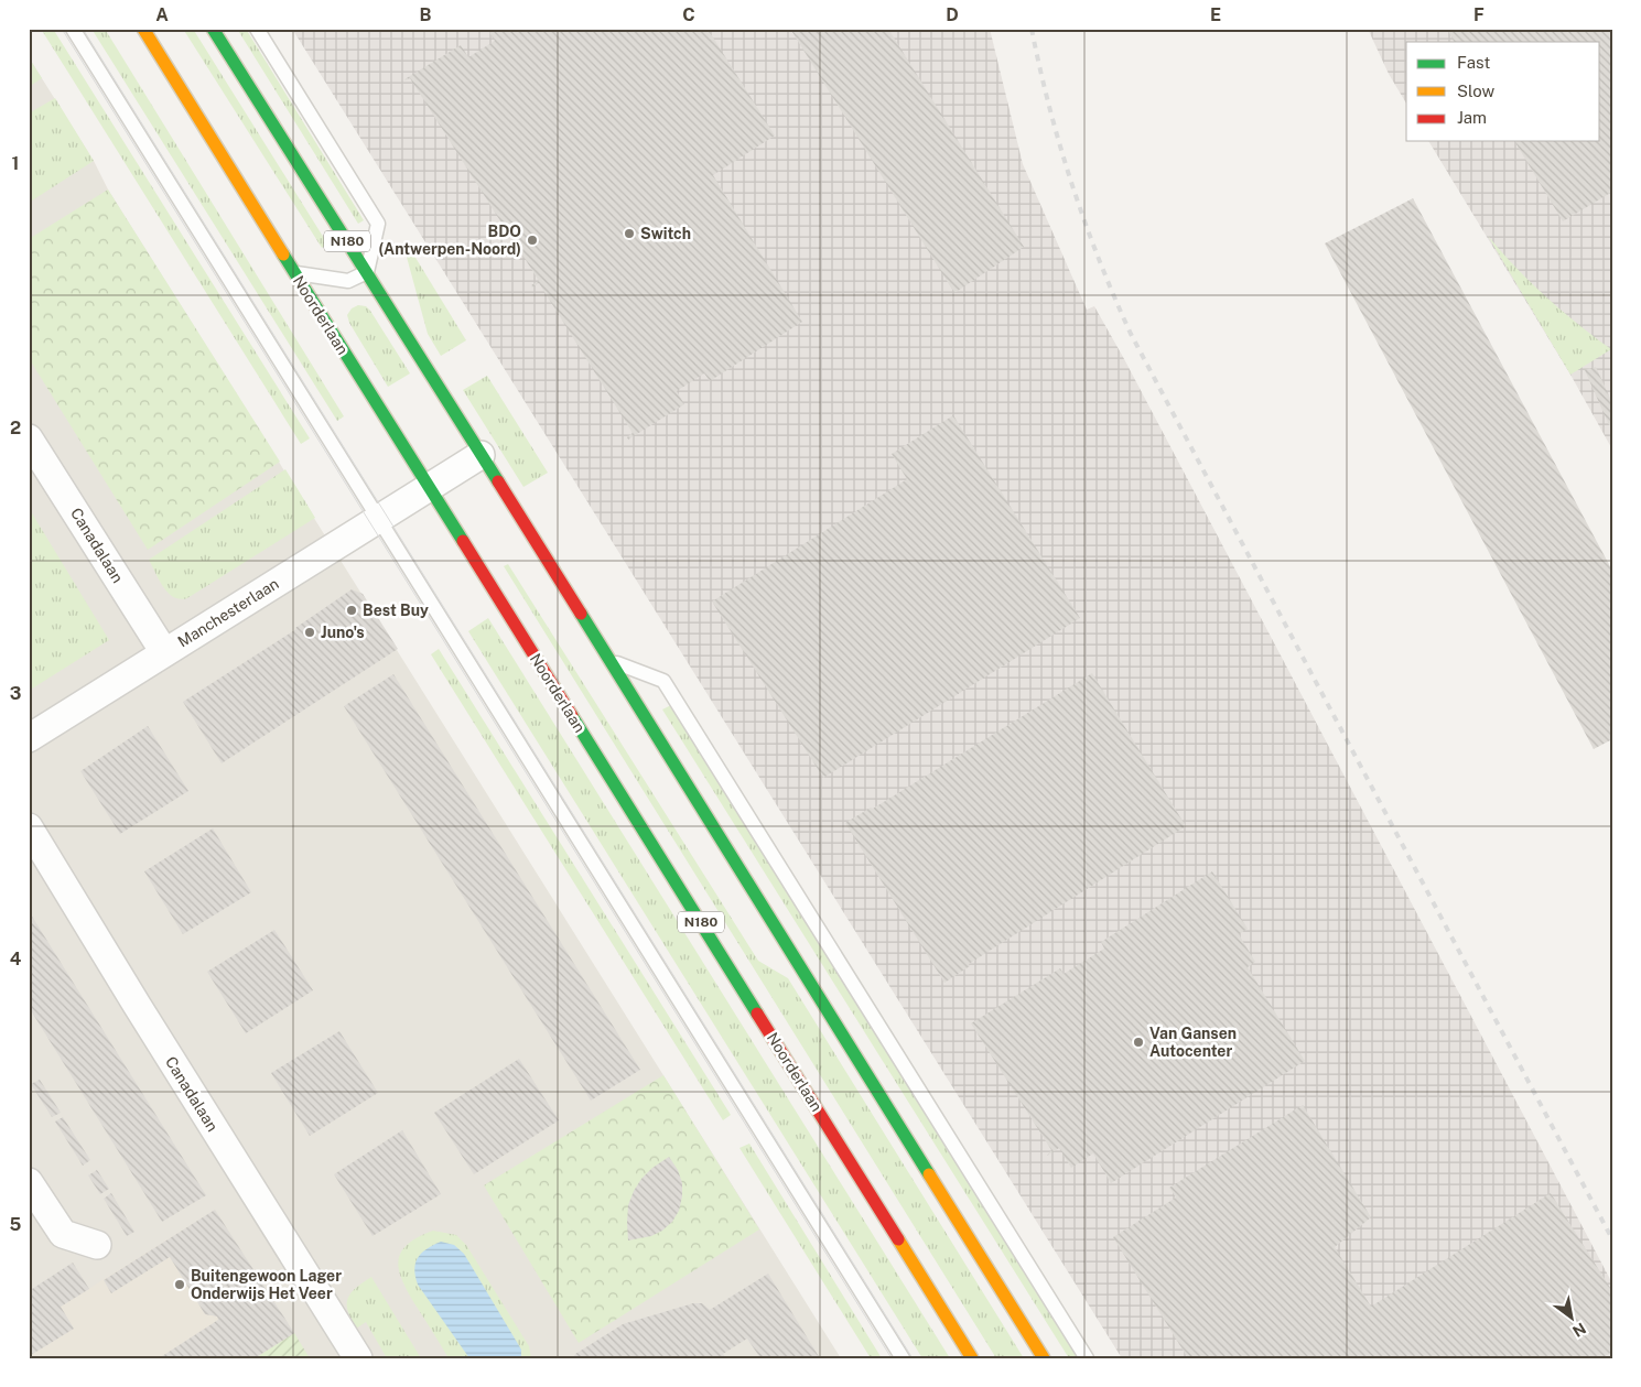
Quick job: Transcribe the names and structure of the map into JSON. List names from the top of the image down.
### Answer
{
  "streets": {
    "main road": ["N180", "Noorderlaan"],
    "street": ["Canadalaan", "Manchesterlaan"]
  },
  "crossings": [
    ["N180", "Manchesterlaan"],
    ["Noorderlaan", "Manchesterlaan"],
    ["Canadalaan", "Manchesterlaan"]
  ],
  "places": [
    "Switch",
    "BDO (Antwerpen-Noord)",
    "Best Buy",
    "Juno's",
    "Van Gansen Autocenter",
    "Buitengewoon Lager Onderwijs Het Veer"
  ],
  "legend": ["Fast", "Slow", "Jam"],
  "north": "bottom right",
  "grid": {
    "columns": [
      "A",
      "B",
      "C",
      "D",
      "E",
      "F"
    ],
    "rows": [
      "1",
      "2",
      "3",
      "4",
      "5"
    ]
  }
}
